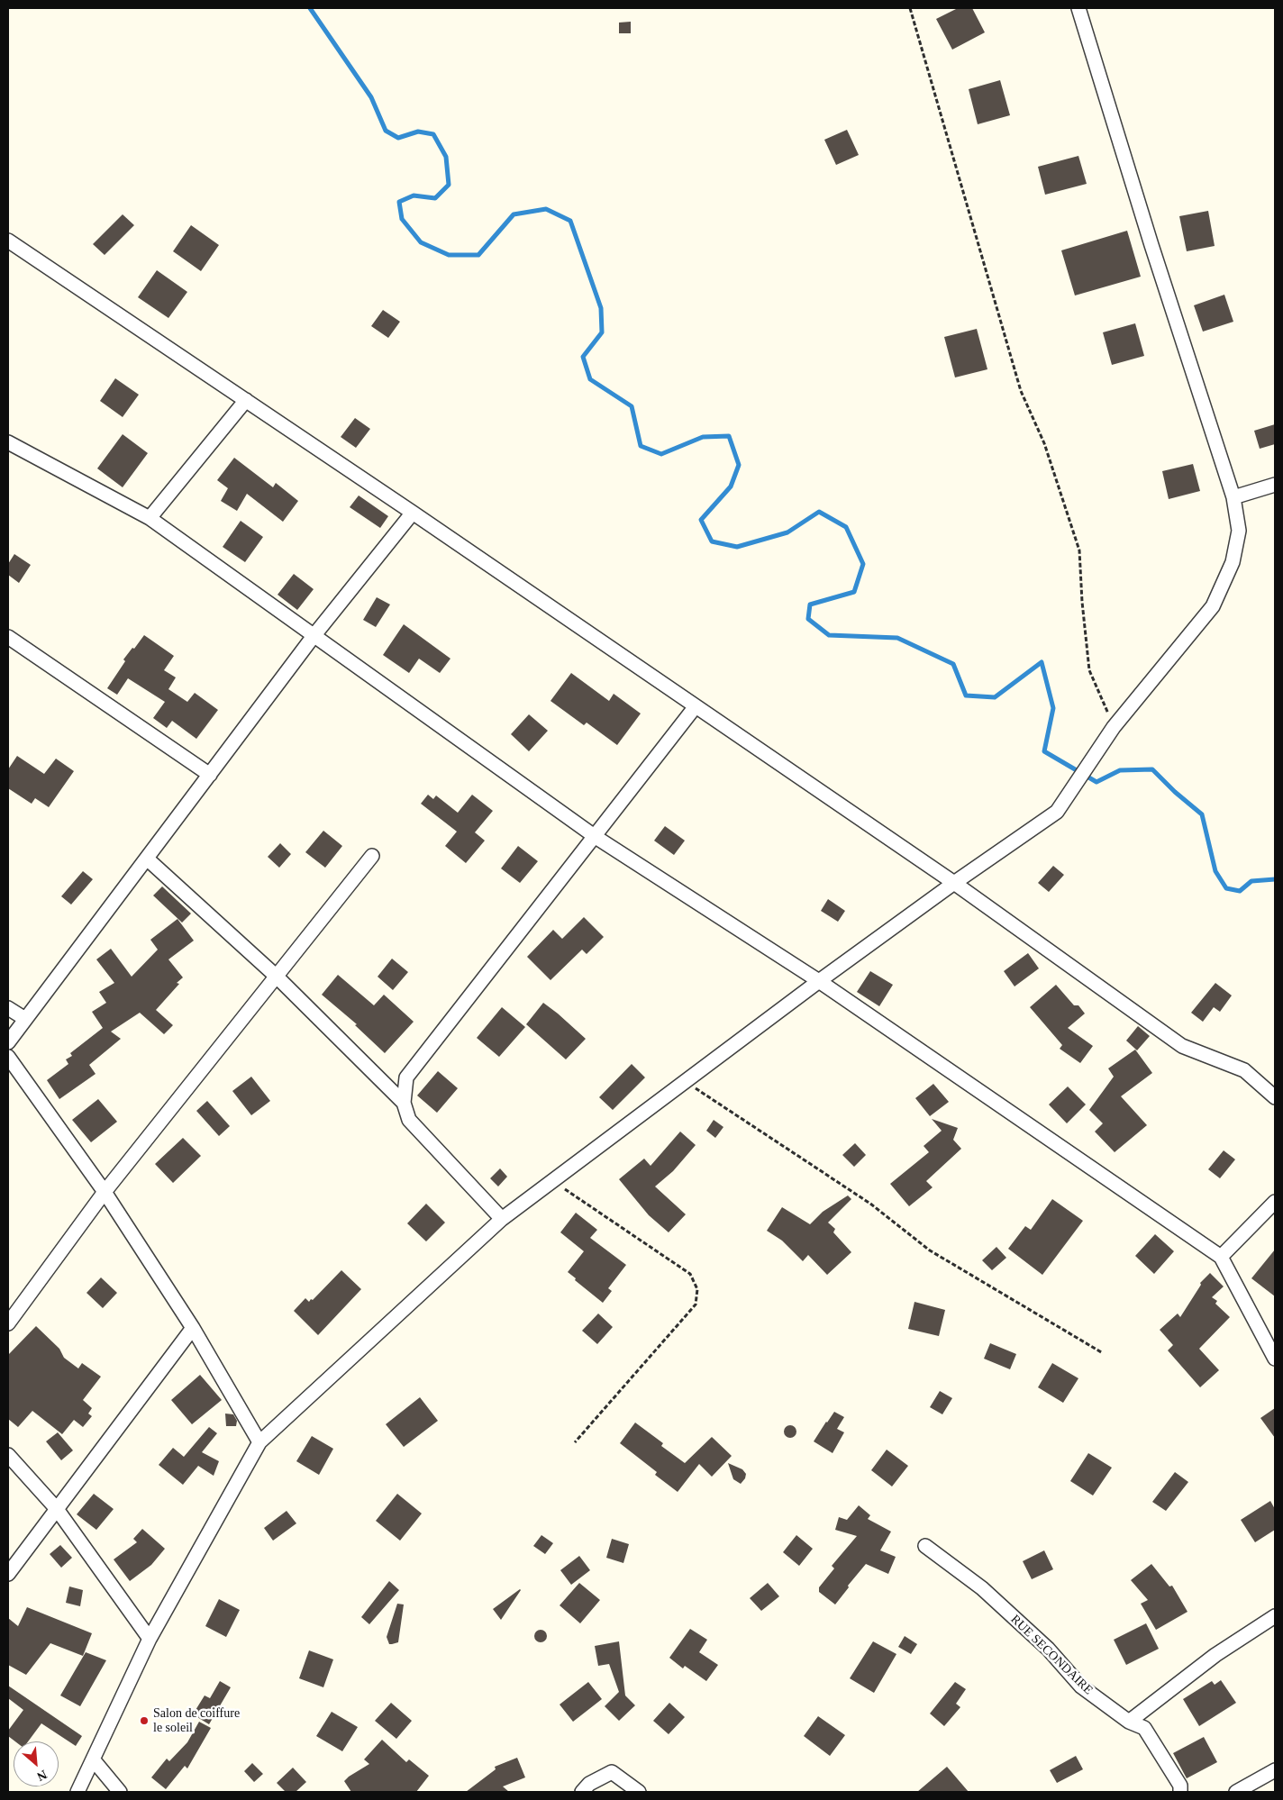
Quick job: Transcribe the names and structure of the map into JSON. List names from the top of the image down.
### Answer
{
  "streets": {
    "street": ["RUE SECONDAIRE"]
  },
  "places": ["Salon de coiffure le soleil"],
  "north": "bottom right"
}
